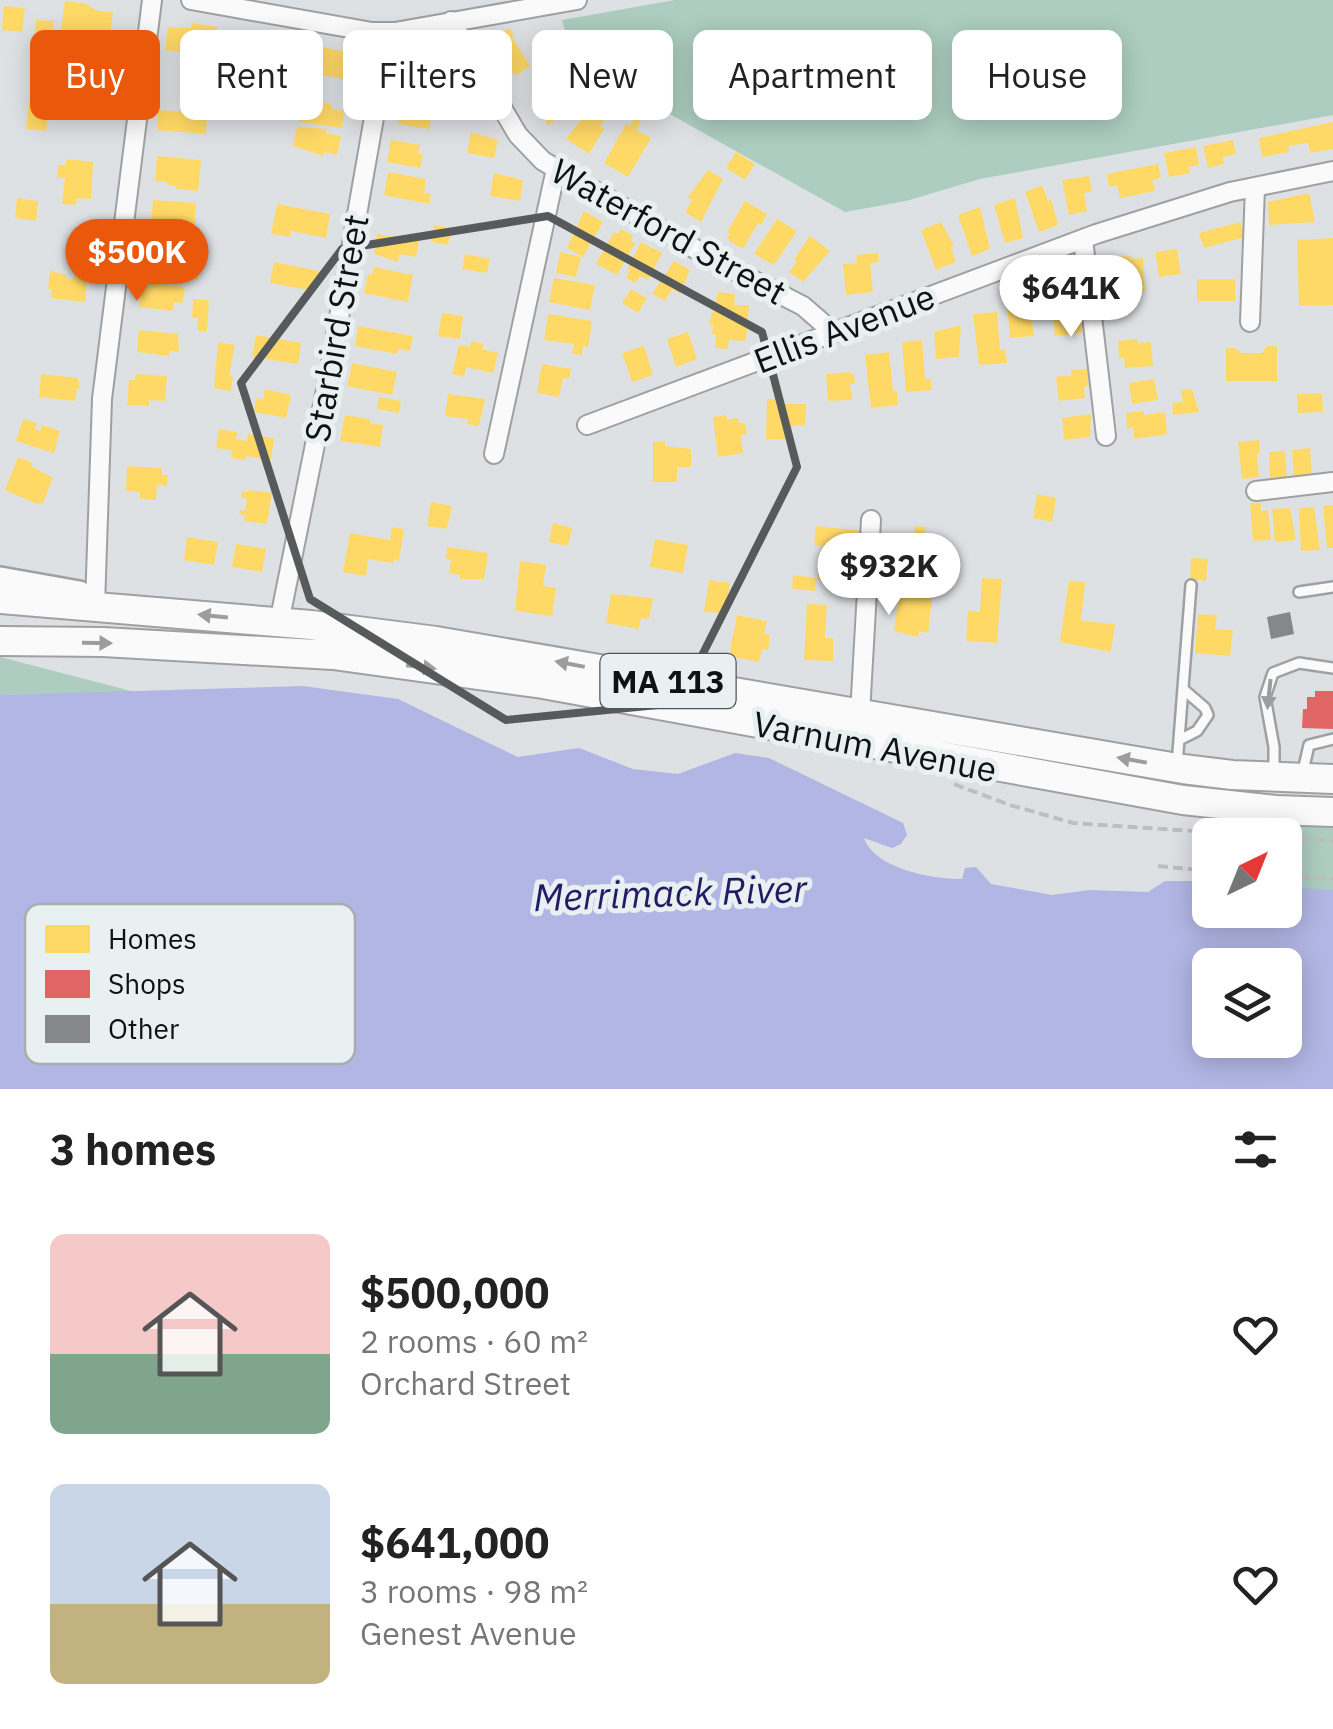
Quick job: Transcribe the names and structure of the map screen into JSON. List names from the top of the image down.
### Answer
{
  "streets": {
    "main road": ["MA 113", "Varnum Avenue"],
    "street": ["Waterford Street", "Starbird Street", "Ellis Avenue"]
  },
  "crossings": [
    ["Waterford Street", "Ellis Avenue"],
    ["Starbird Street", "Varnum Avenue"]
  ],
  "water": ["Merrimack River"],
  "legend": ["Homes", "Shops", "Other"],
  "north": "top right",
  "page": {
    "chip": [
      "Buy",
      "Rent",
      "Filters",
      "New",
      "Apartment",
      "House"
    ],
    "price": ["$500K", "$641K", "$932K"],
    "heading": "3 homes",
    "list": [
      {
        "name": "$500,000",
        "note": "2 rooms · 60 m² · Orchard Street"
      },
      {
        "name": "$641,000",
        "note": "3 rooms · 98 m² · Genest Avenue"
      }
    ]
  }
}
